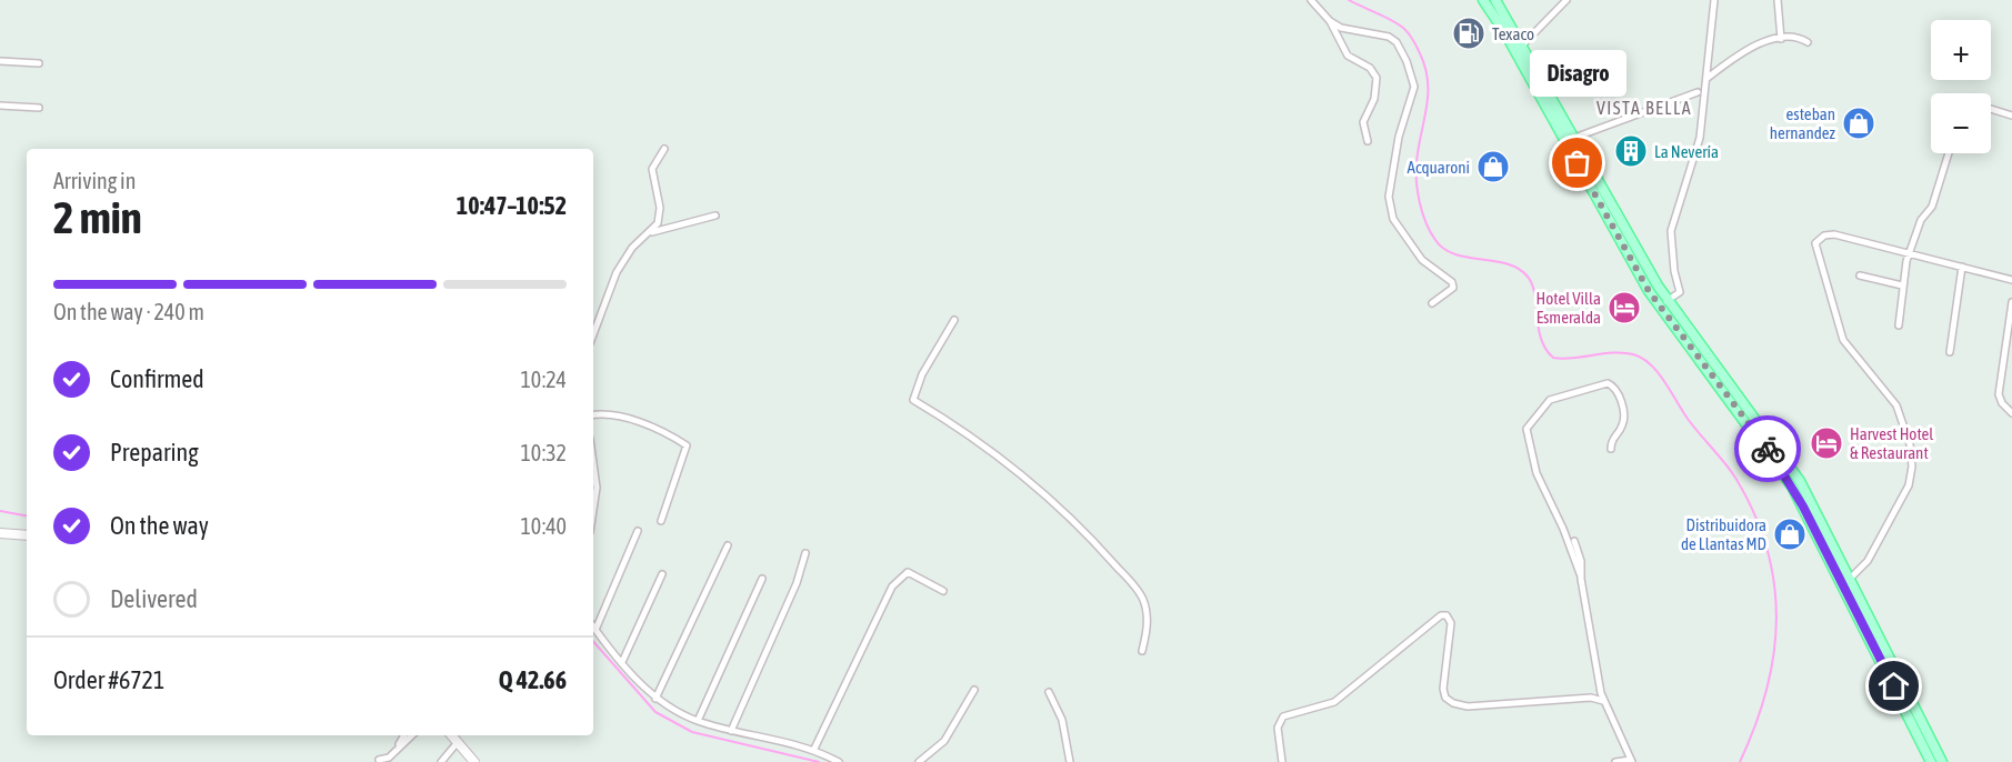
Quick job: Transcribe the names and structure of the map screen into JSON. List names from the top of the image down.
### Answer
{
  "districts": ["VISTA BELLA"],
  "places": {
    "fuel station": ["Texaco"],
    "shop": ["esteban hernandez", "Acquaroni", "Distribuidora de Llantas MD"],
    "building": ["La Nevería"],
    "other": ["Disagro"],
    "hotel": ["Hotel Villa Esmeralda", "Harvest Hotel & Restaurant"]
  },
  "page": {
    "map_buttons": ["+", "−"],
    "bubble": "Disagro",
    "heading": ["2 min", "Arriving in", "10:47–10:52"],
    "panel": ["Order #6721", "Q 42.66"],
    "bar": "On the way · 240 m",
    "list": [
      ["Confirmed", "10:24"],
      ["Preparing", "10:32"],
      ["On the way", "10:40"],
      "Delivered"
    ]
  }
}
